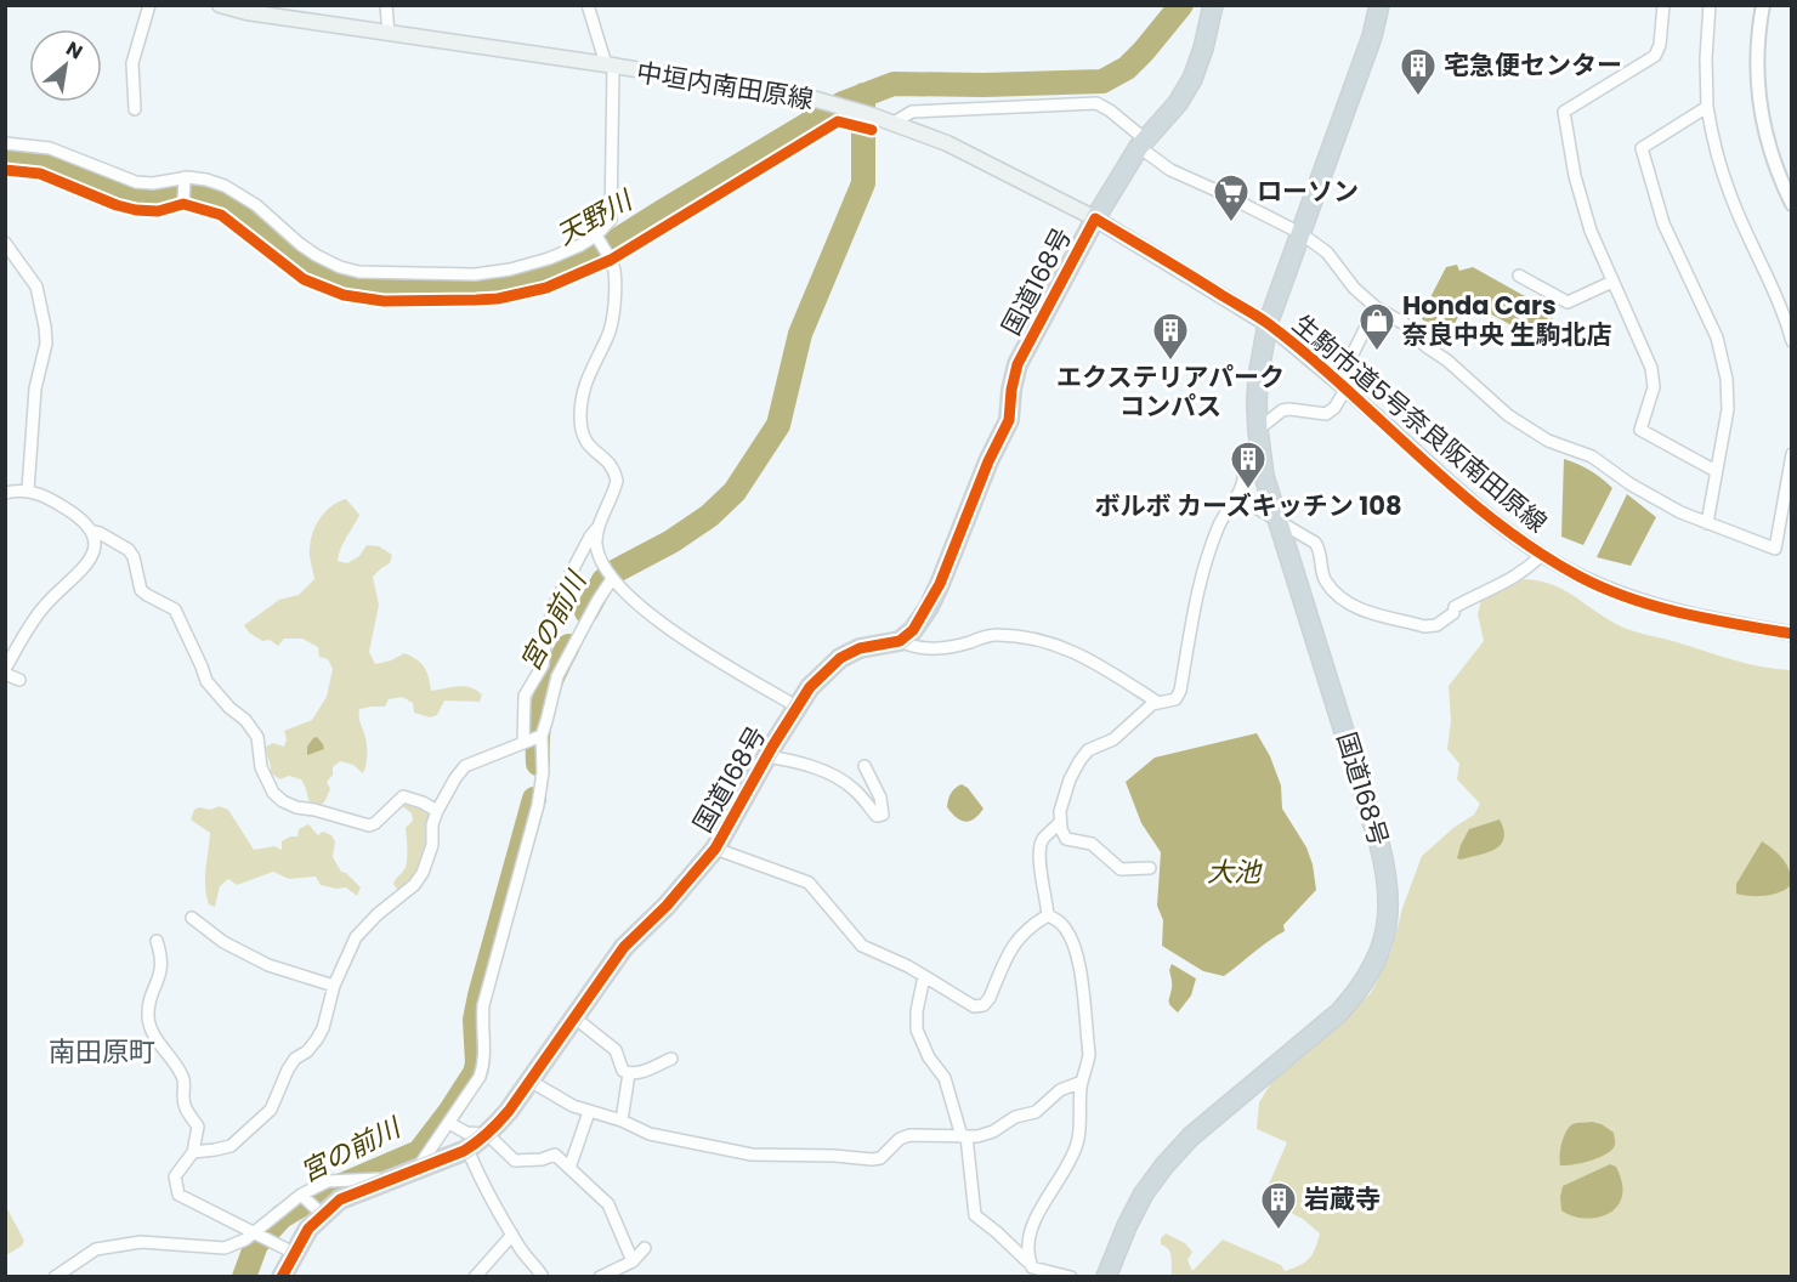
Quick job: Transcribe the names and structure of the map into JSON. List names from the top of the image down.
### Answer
{
  "streets": {
    "highway": ["国道168号"],
    "main road": ["中垣内南田原線"],
    "street": ["生駒市道5号奈良阪南田原線"]
  },
  "crossings": [
    ["中垣内南田原線", "国道168号"],
    ["中垣内南田原線", "生駒市道5号奈良阪南田原線"],
    ["国道168号", "生駒市道5号奈良阪南田原線"]
  ],
  "districts": ["南田原町"],
  "water": ["天野川", "宮の前川", "大池"],
  "places": {
    "building": [
      "宅急便センター",
      "エクステリアパーク コンパス",
      "ボルボ カーズキッチン 108",
      "岩蔵寺"
    ],
    "supermarket": ["ローソン"],
    "shop": ["Honda Cars 奈良中央 生駒北店"]
  },
  "north": "top right"
}
